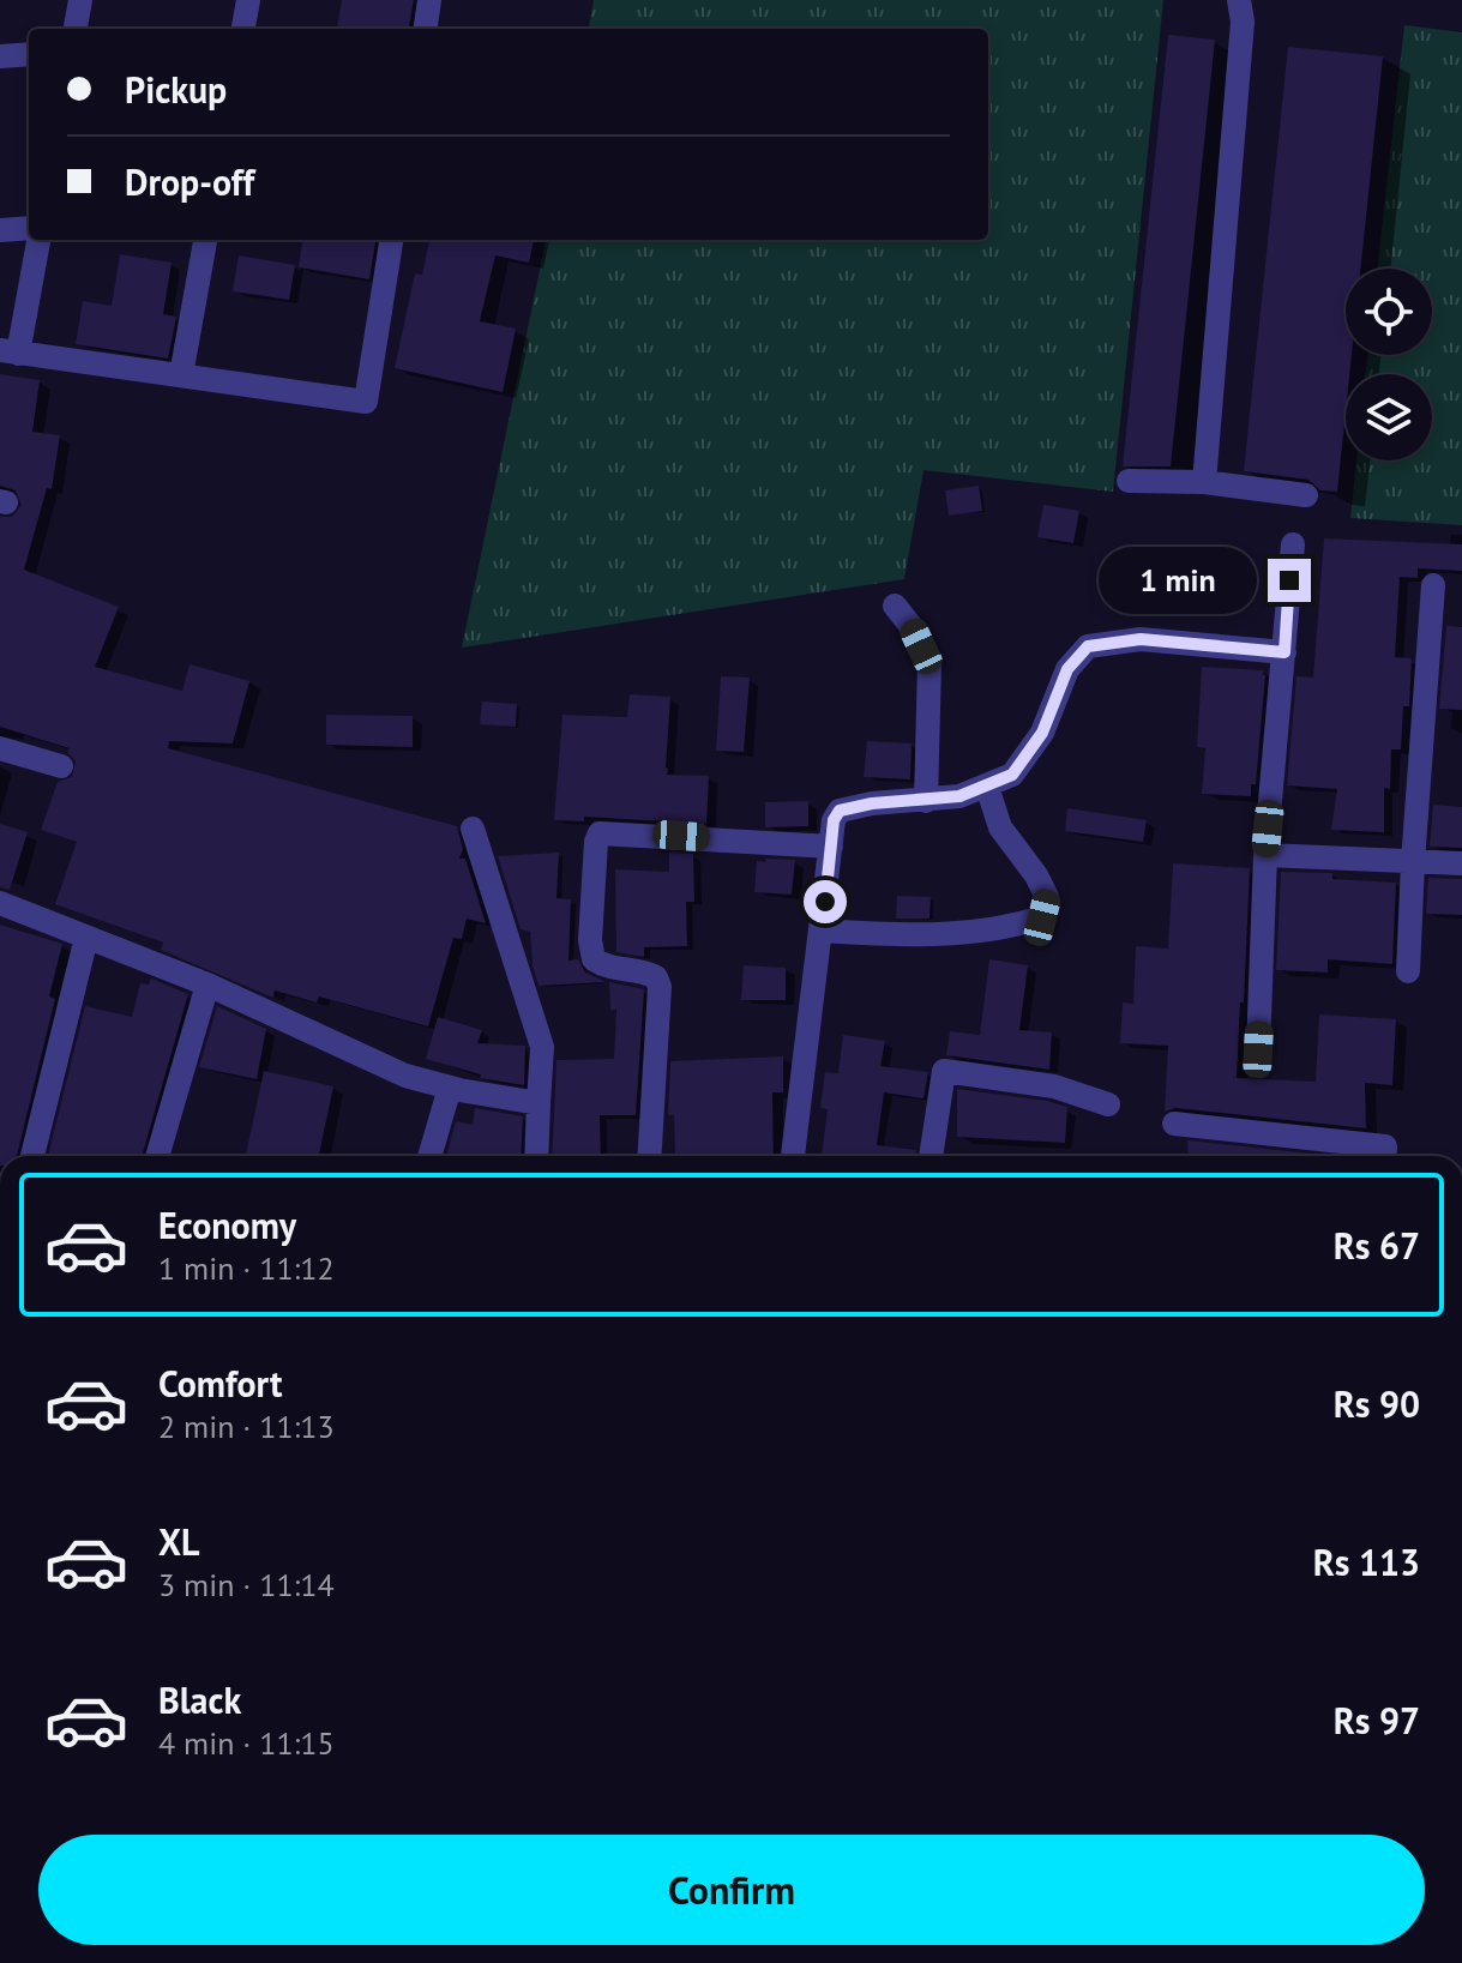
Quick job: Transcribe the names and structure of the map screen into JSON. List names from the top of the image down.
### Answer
{
  "page": {
    "banner": ["Pickup", "Drop-off"],
    "bubble": "1 min",
    "list": [
      {
        "name": "Economy",
        "note": "1 min · 11:12",
        "value": "Rs 67"
      },
      {
        "name": "Comfort",
        "note": "2 min · 11:13",
        "value": "Rs 90"
      },
      {
        "name": "XL",
        "note": "3 min · 11:14",
        "value": "Rs 113"
      },
      {
        "name": "Black",
        "note": "4 min · 11:15",
        "value": "Rs 97"
      }
    ],
    "buttons": "Confirm"
  }
}
